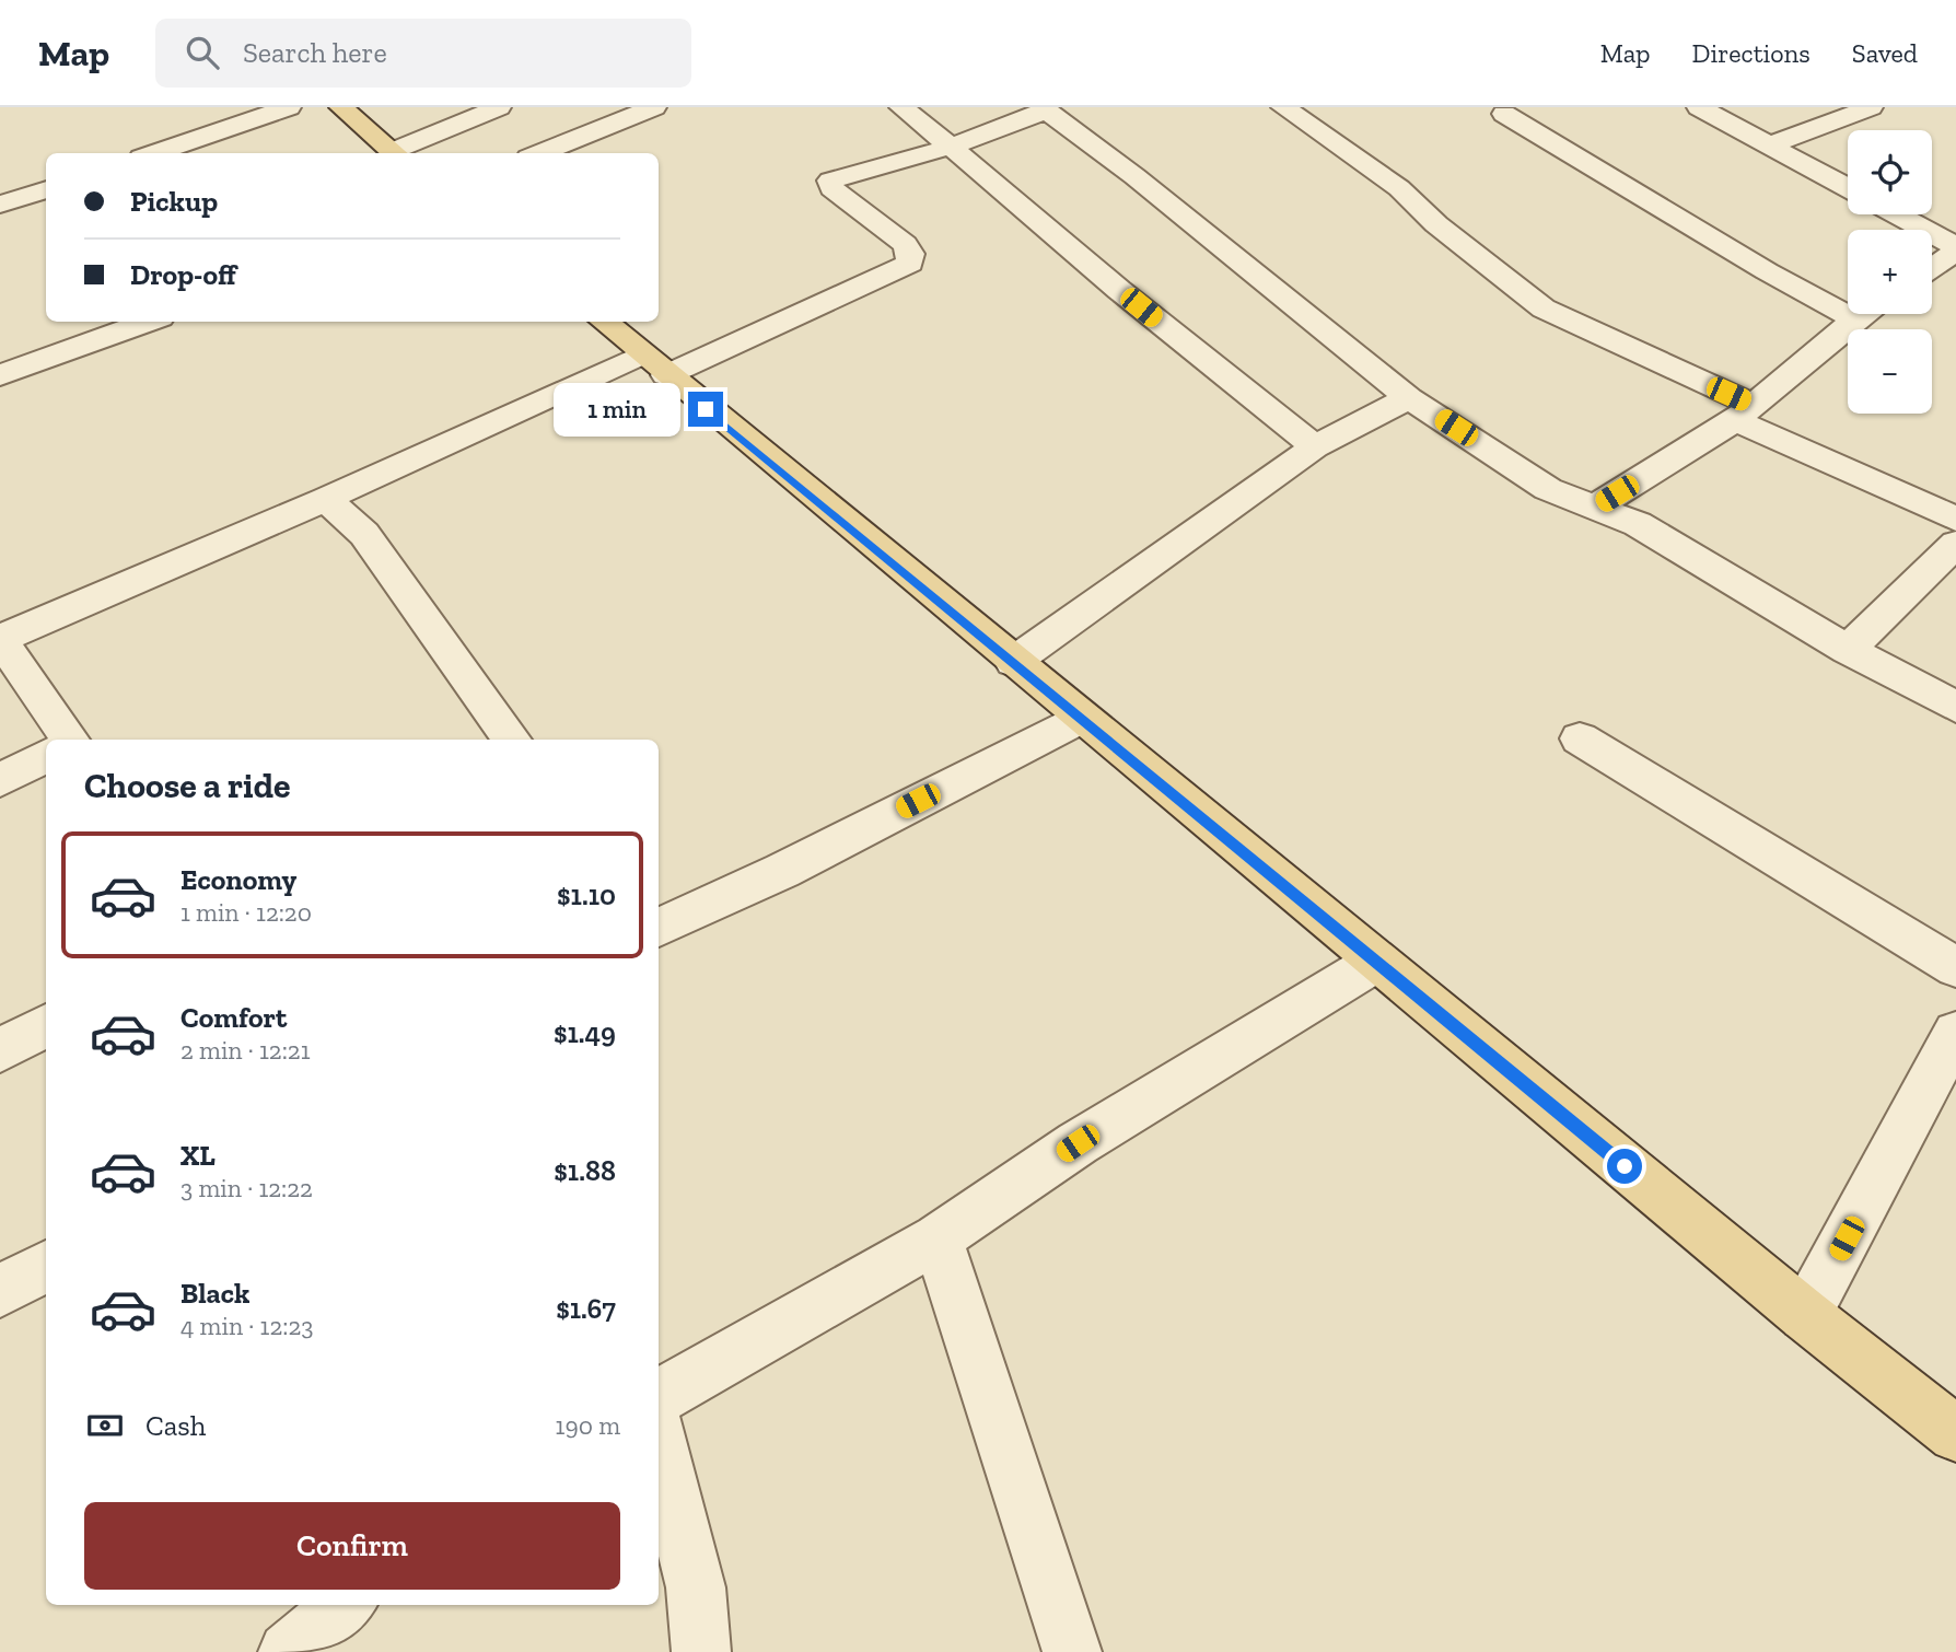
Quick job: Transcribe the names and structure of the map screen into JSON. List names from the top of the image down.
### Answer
{
  "page": {
    "header": "Map",
    "search": "Search here",
    "nav": ["Map", "Directions", "Saved"],
    "map_buttons": ["+", "−"],
    "banner": ["Pickup", "Drop-off"],
    "bubble": "1 min",
    "heading": "Choose a ride",
    "list": [
      {
        "name": "Economy",
        "note": "1 min · 12:20",
        "value": "$1.10"
      },
      {
        "name": "Comfort",
        "note": "2 min · 12:21",
        "value": "$1.49"
      },
      {
        "name": "XL",
        "note": "3 min · 12:22",
        "value": "$1.88"
      },
      {
        "name": "Black",
        "note": "4 min · 12:23",
        "value": "$1.67"
      }
    ],
    "pay": ["Cash", "190 m"],
    "buttons": "Confirm"
  }
}
